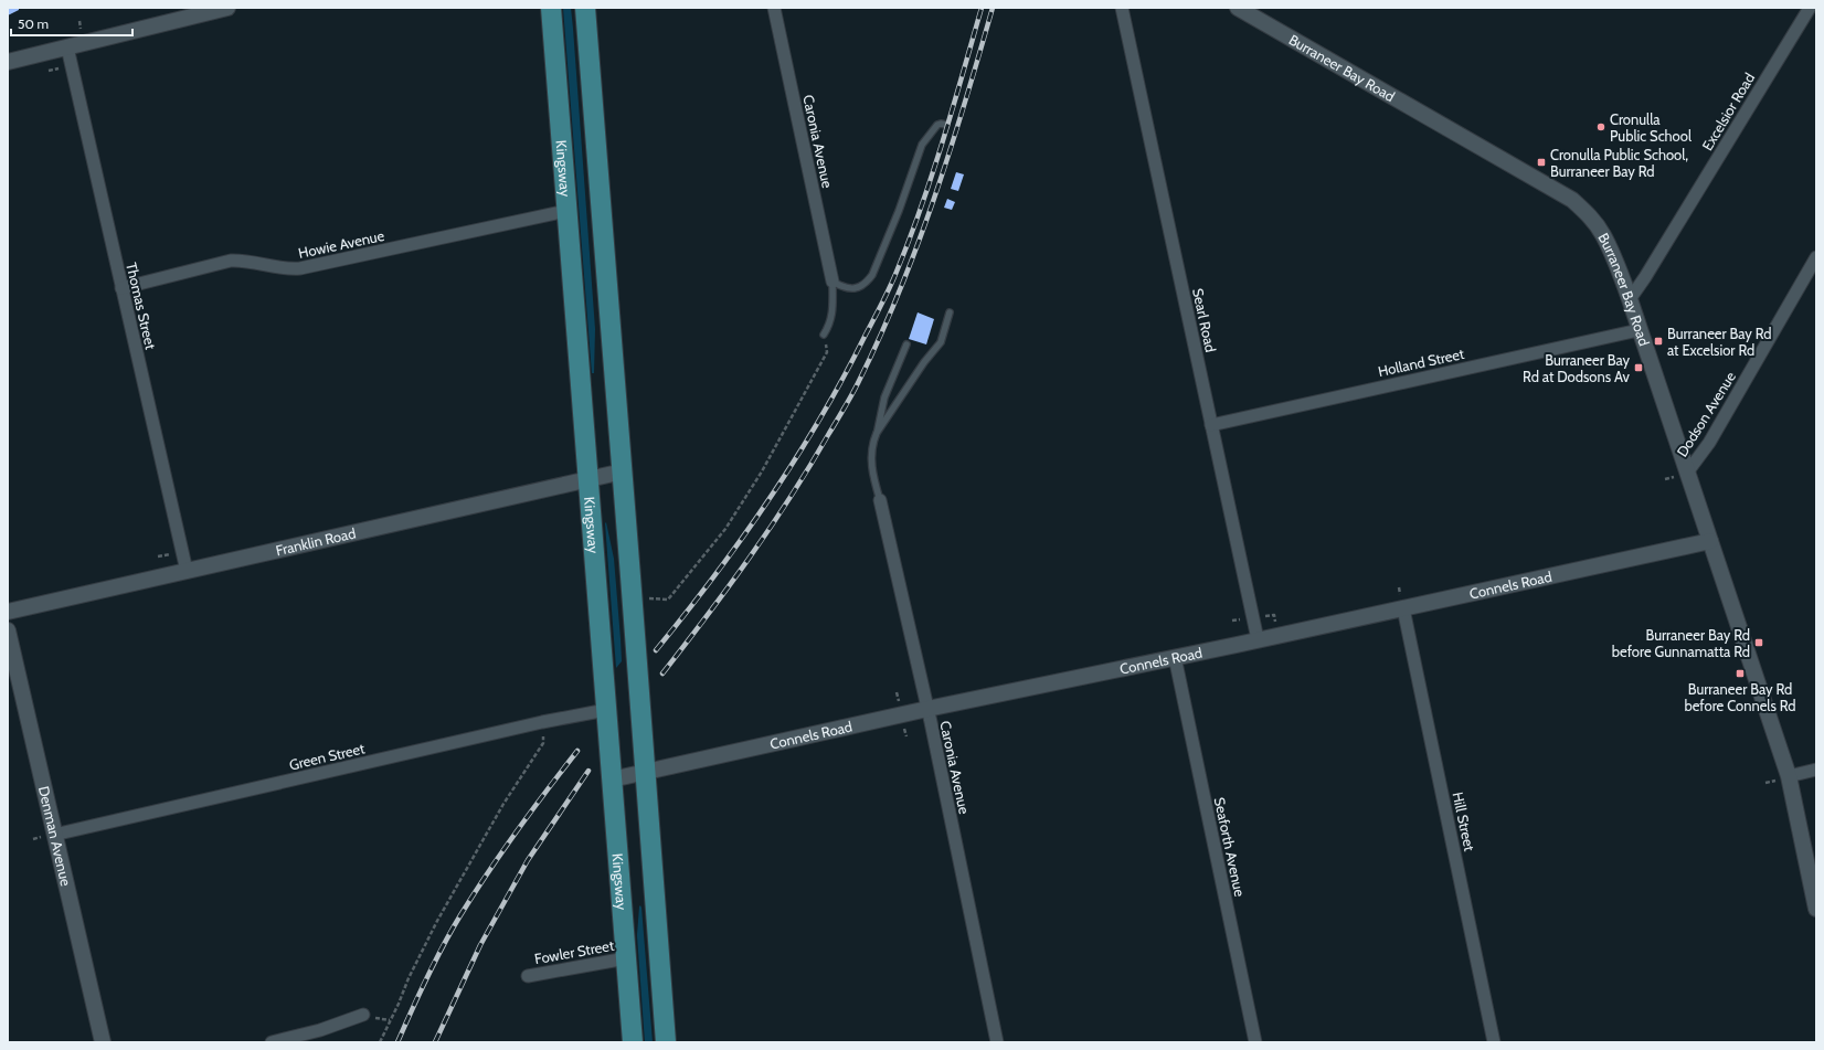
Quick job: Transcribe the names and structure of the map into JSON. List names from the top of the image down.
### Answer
{
  "streets": {
    "main road": ["Kingsway"],
    "street": [
      "Burraneer Bay Road",
      "Excelsior Road",
      "Caronia Avenue",
      "Howie Avenue",
      "Thomas Street",
      "Searl Road",
      "Holland Street",
      "Dodson Avenue",
      "Franklin Road",
      "Connels Road",
      "Green Street",
      "Hill Street",
      "Denman Avenue",
      "Seaforth Avenue",
      "Fowler Street"
    ]
  },
  "crossings": [
    ["Burraneer Bay Road", "Excelsior Road"],
    ["Burraneer Bay Road", "Holland Street"],
    ["Burraneer Bay Road", "Dodson Avenue"],
    ["Burraneer Bay Road", "Connels Road"],
    ["Caronia Avenue", "Connels Road"],
    ["Kingsway", "Howie Avenue"],
    ["Kingsway", "Franklin Road"],
    ["Kingsway", "Connels Road"],
    ["Kingsway", "Green Street"],
    ["Kingsway", "Fowler Street"],
    ["Howie Avenue", "Thomas Street"],
    ["Thomas Street", "Franklin Road"],
    ["Searl Road", "Holland Street"],
    ["Searl Road", "Connels Road"],
    ["Connels Road", "Hill Street"],
    ["Connels Road", "Seaforth Avenue"],
    ["Green Street", "Denman Avenue"]
  ],
  "places": {
    "other": ["Cronulla Public School"],
    "transit": [
      "Cronulla Public School, Burraneer Bay Rd",
      "Burraneer Bay Rd at Excelsior Rd",
      "Burraneer Bay Rd at Dodsons Av",
      "Burraneer Bay Rd before Gunnamatta Rd",
      "Burraneer Bay Rd before Connels Rd"
    ]
  },
  "scale_bar": "50 m"
}
